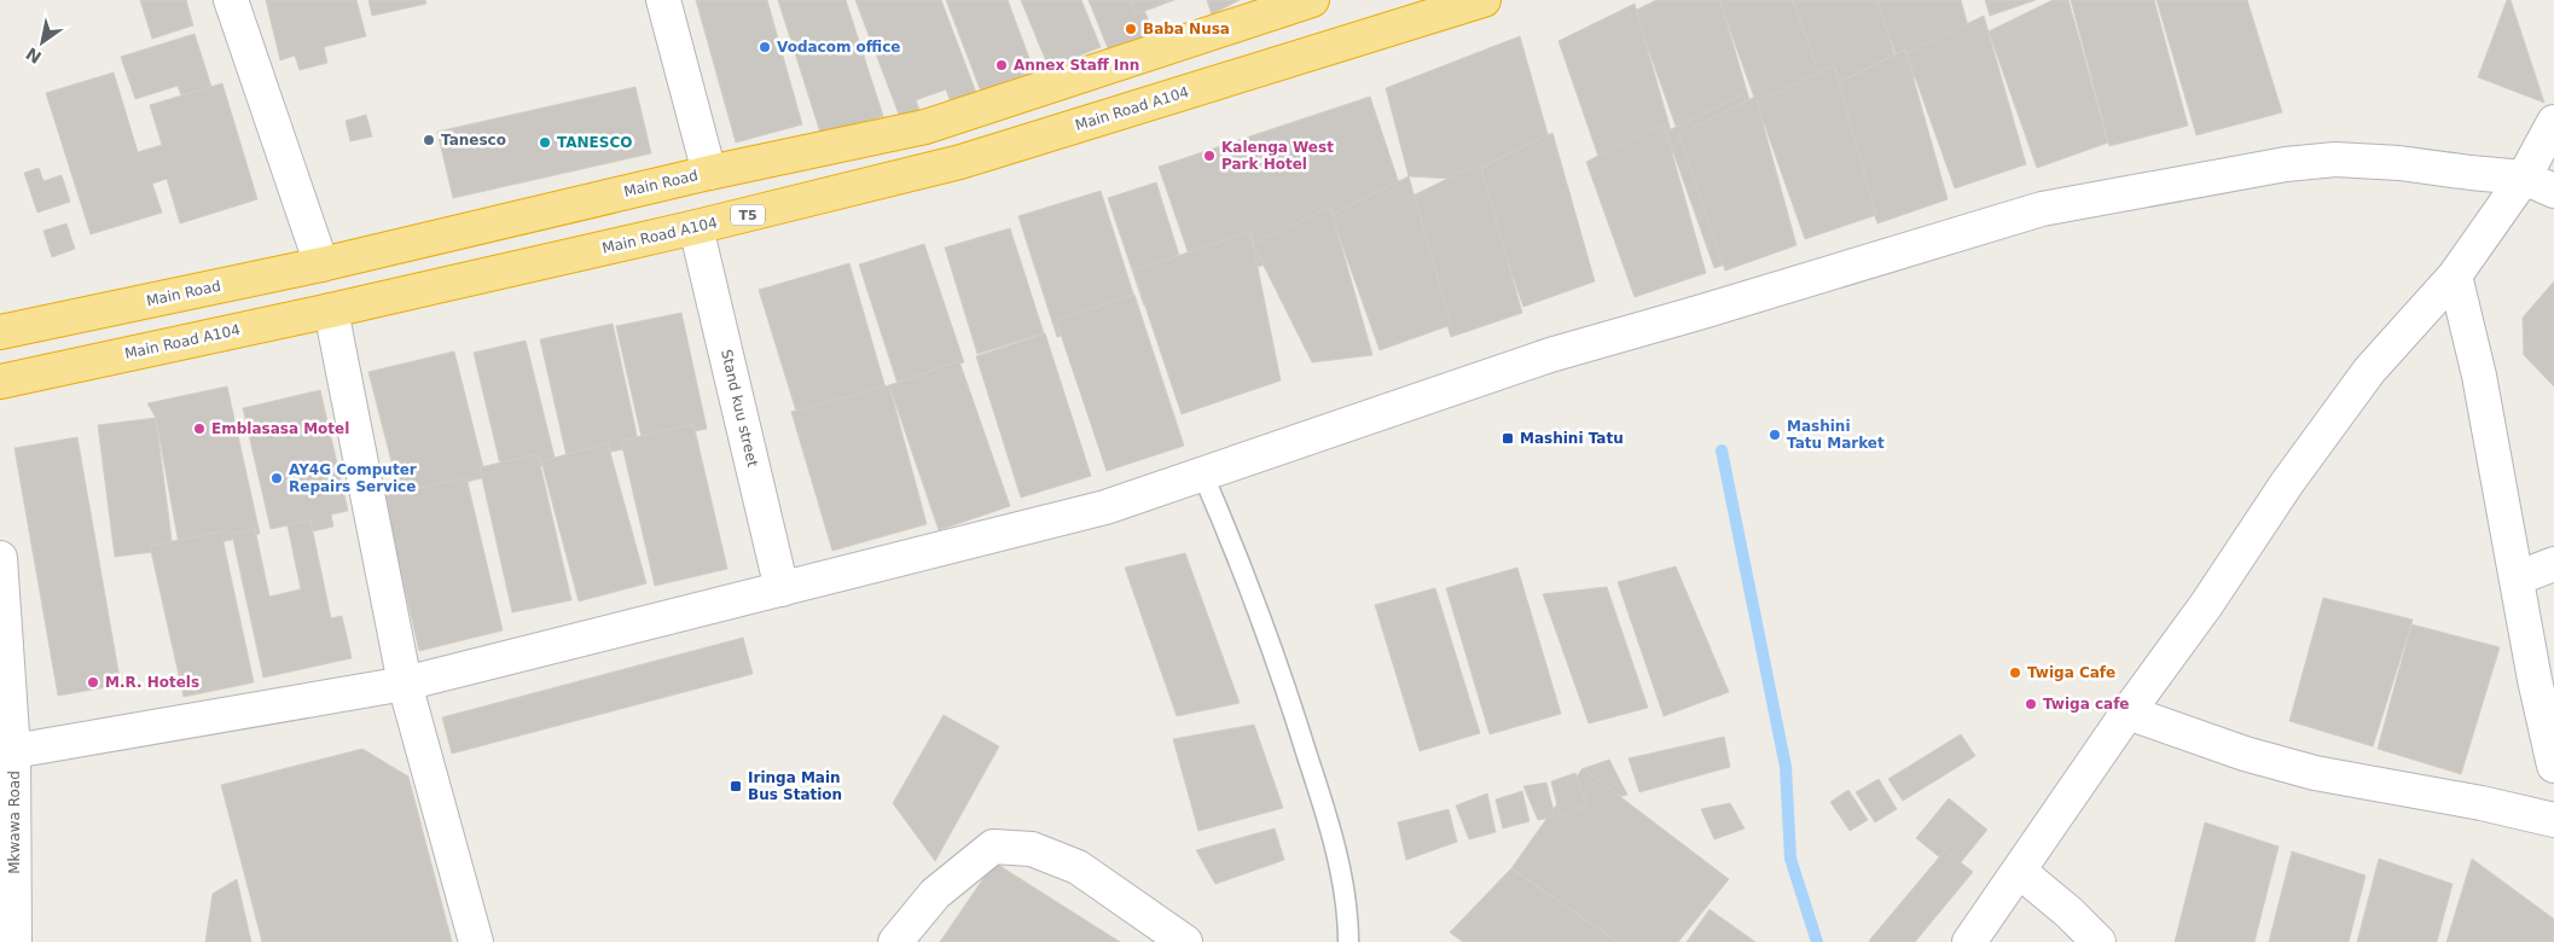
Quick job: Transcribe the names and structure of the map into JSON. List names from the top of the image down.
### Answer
{
  "streets": {
    "highway": ["Main Road A104", "Main Road", "T5"],
    "street": ["Stand kuu street", "Mkwawa Road"]
  },
  "crossings": [
    ["Main Road A104", "Stand kuu street"]
  ],
  "places": {
    "other": [
      "Baba Nusa",
      "Vodacom office",
      "Annex Staff Inn",
      "Tanesco",
      "TANESCO",
      "Kalenga West Park Hotel",
      "Emblasasa Motel",
      "Mashini Tatu Market",
      "AY4G Computer Repairs Service",
      "Twiga Cafe",
      "M.R. Hotels",
      "Twiga cafe"
    ],
    "transit": ["Mashini Tatu", "Iringa Main Bus Station"]
  },
  "north": "bottom left"
}
